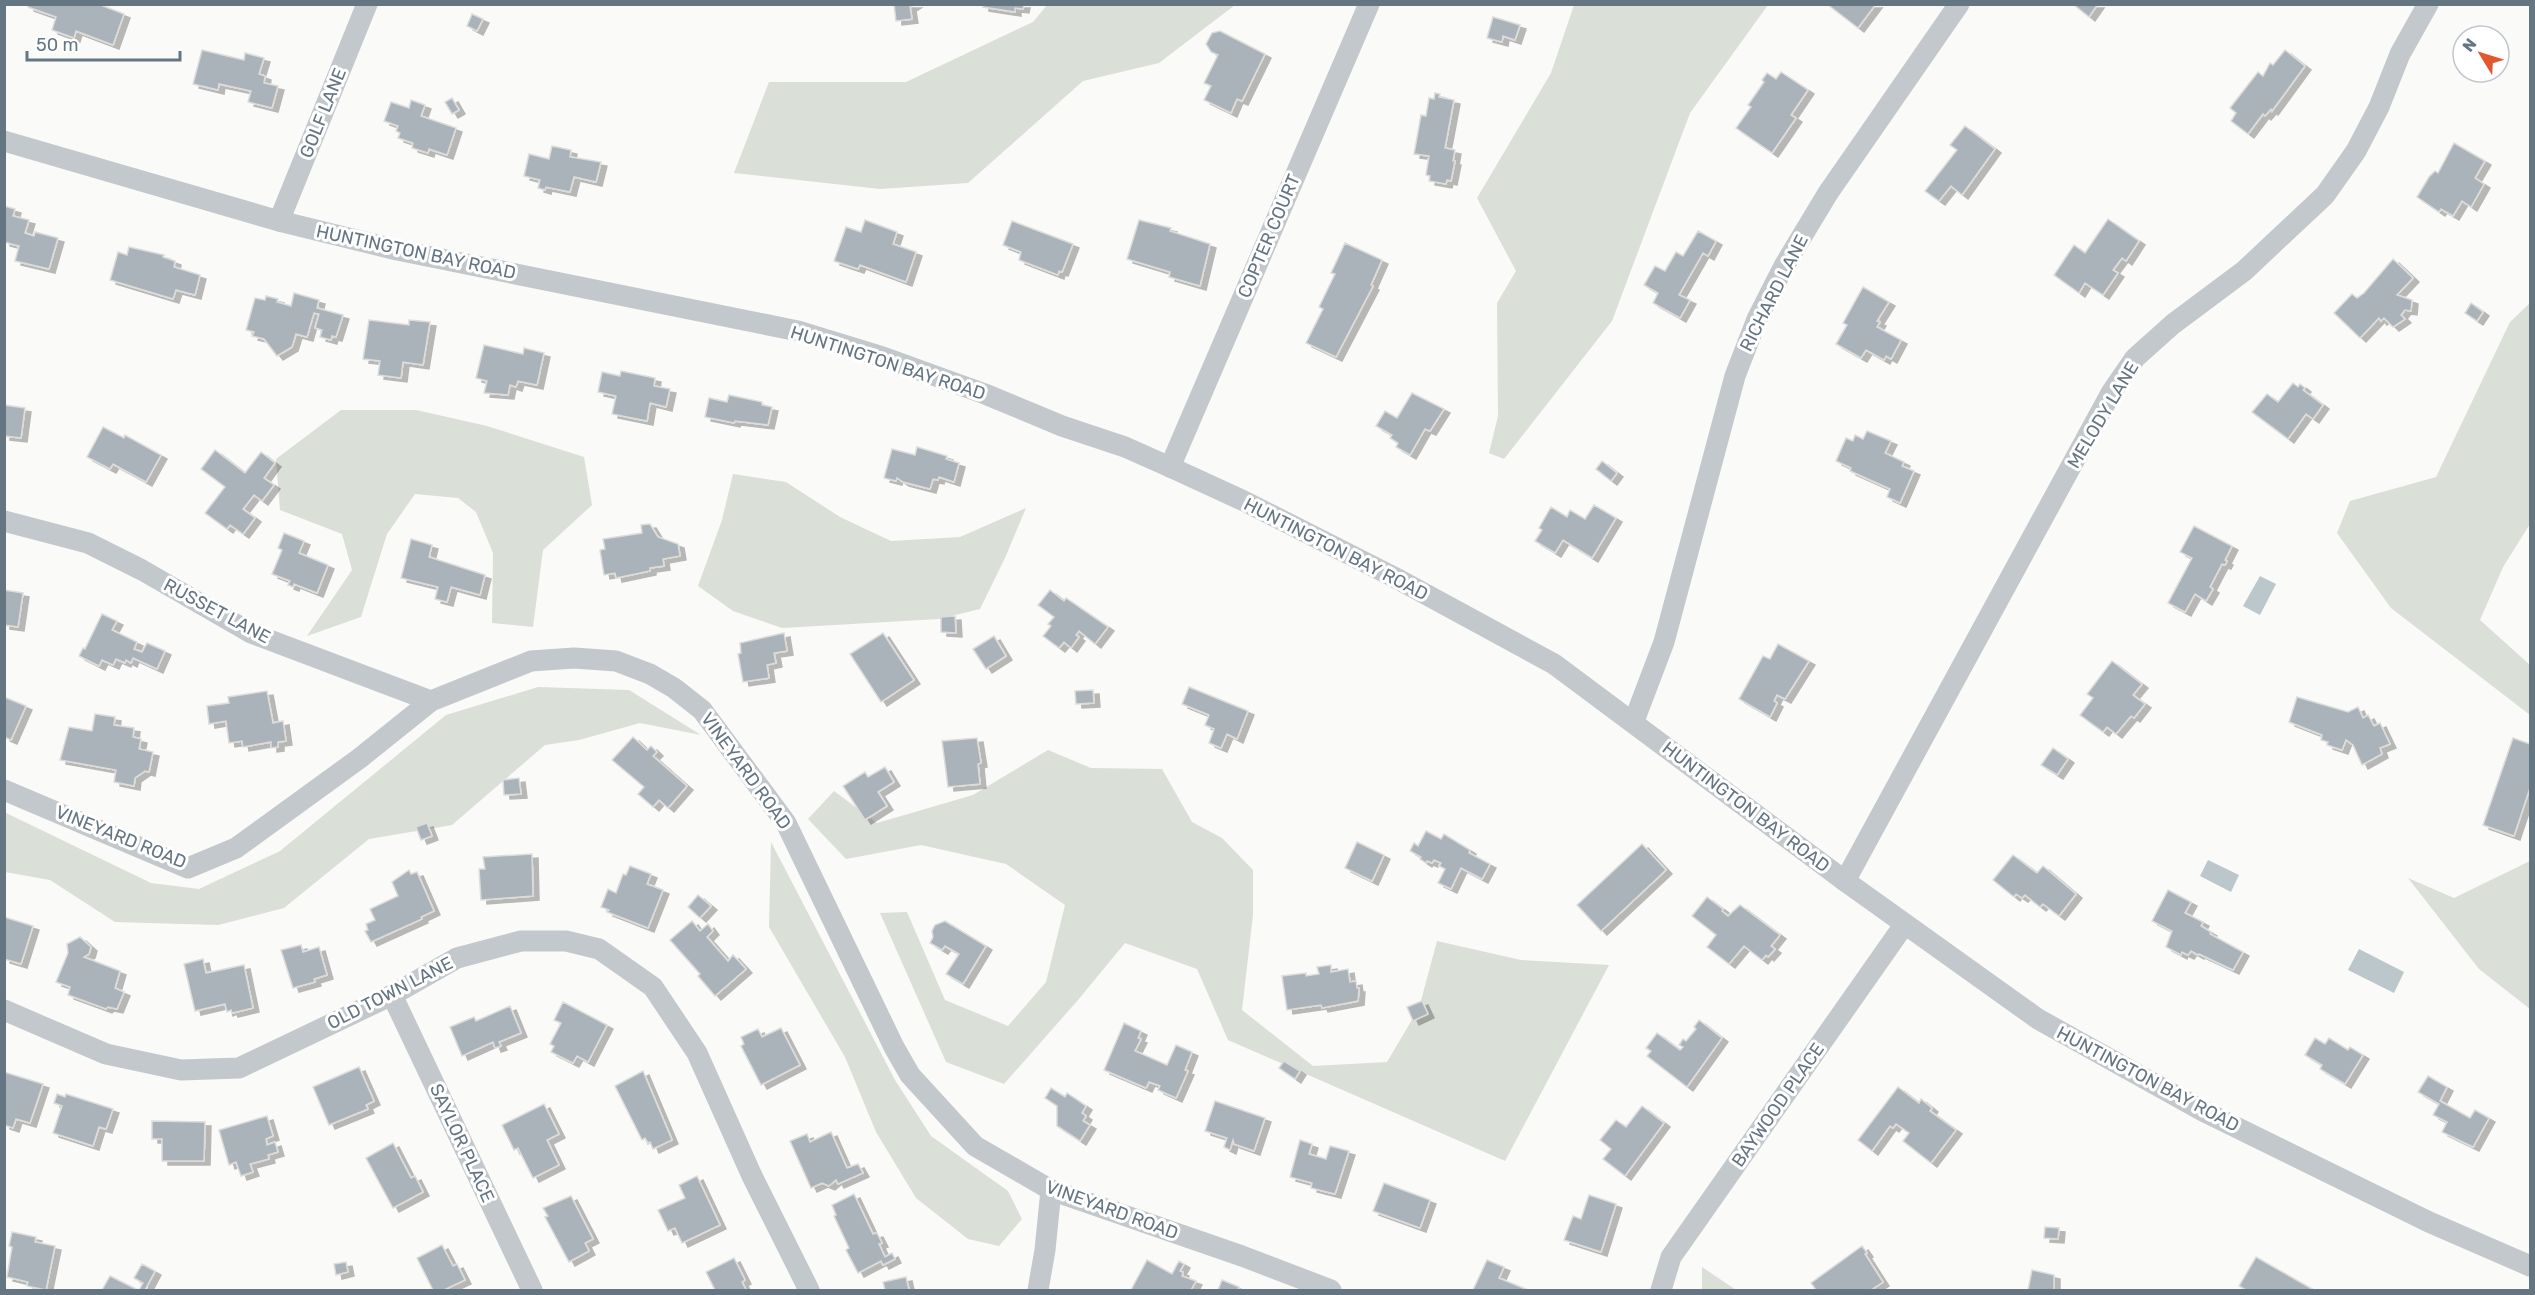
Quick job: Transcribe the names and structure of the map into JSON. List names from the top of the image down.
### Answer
{
  "streets": {
    "street": [
      "GOLF LANE",
      "COPTER COURT",
      "HUNTINGTON BAY ROAD",
      "RICHARD LANE",
      "MELODY LANE",
      "RUSSET LANE",
      "VINEYARD ROAD",
      "OLD TOWN LANE",
      "BAYWOOD PLACE",
      "SAYLOR PLACE"
    ]
  },
  "crossings": [
    ["GOLF LANE", "HUNTINGTON BAY ROAD"],
    ["COPTER COURT", "HUNTINGTON BAY ROAD"],
    ["HUNTINGTON BAY ROAD", "RICHARD LANE"],
    ["HUNTINGTON BAY ROAD", "MELODY LANE"],
    ["HUNTINGTON BAY ROAD", "BAYWOOD PLACE"],
    ["RUSSET LANE", "VINEYARD ROAD"],
    ["OLD TOWN LANE", "SAYLOR PLACE"]
  ],
  "scale_bar": "50 m",
  "north": "top left"
}
